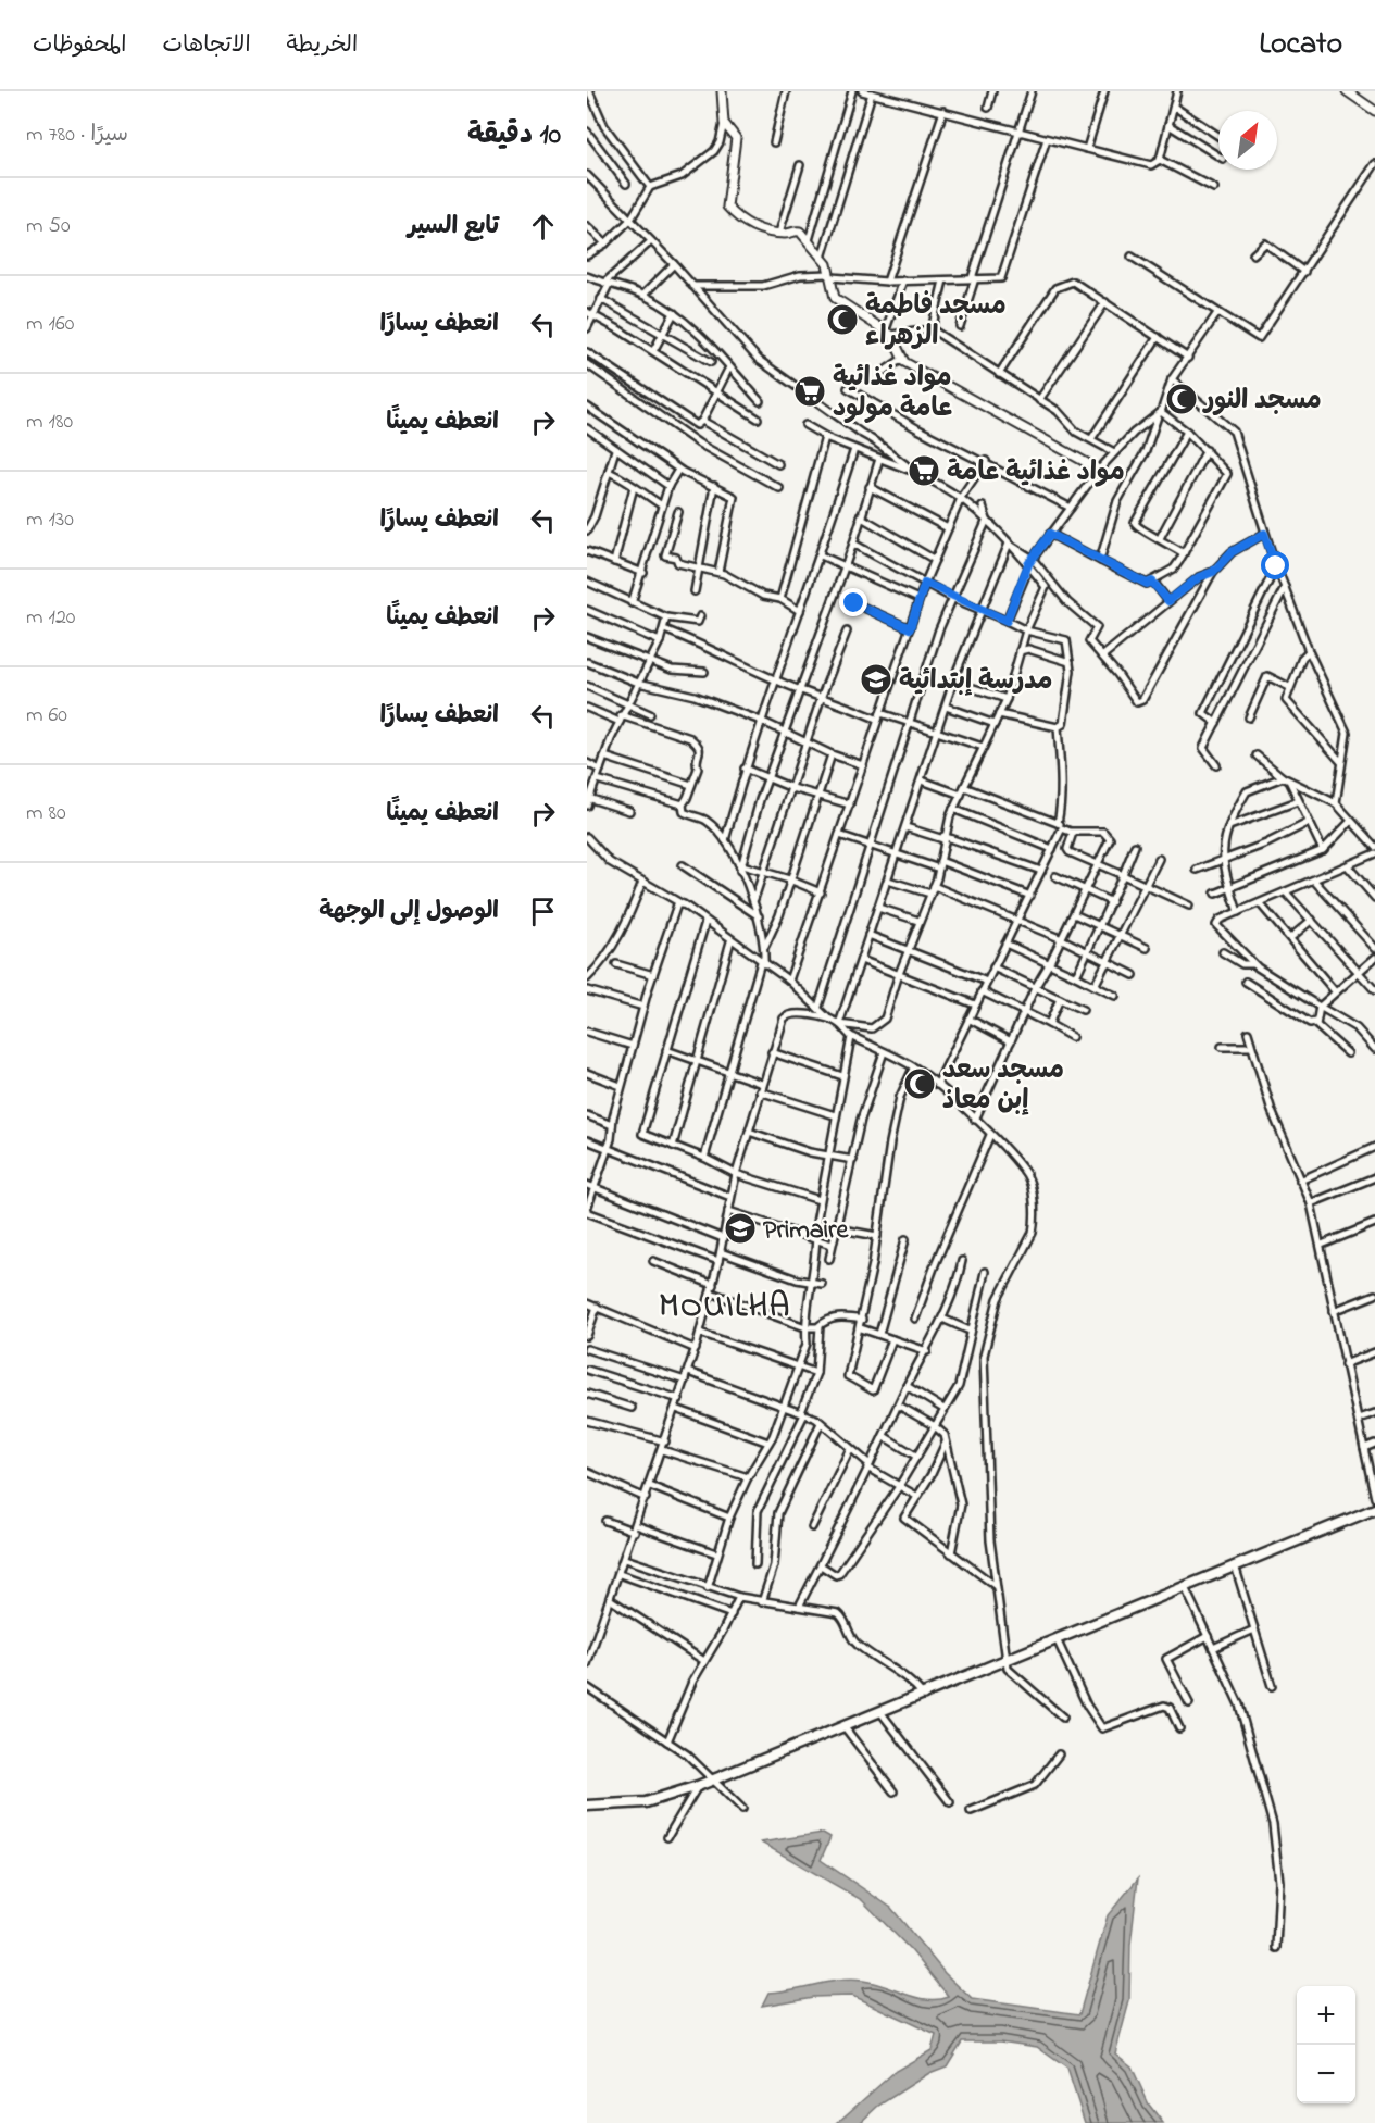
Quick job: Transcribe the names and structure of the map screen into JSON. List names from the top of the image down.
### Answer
{
  "districts": ["MOUILHA"],
  "places": {
    "mosque": ["مسجد فاطمة الزهراء", "مسجد النور", "مسجد سعد إبن معاذ"],
    "supermarket": ["مواد غذائية عامة مولود", "مواد غذائية عامة"],
    "school or university": ["مدرسة إبتدائية", "Primaire"]
  },
  "north": "top right",
  "page": {
    "header": "Locato",
    "nav": ["الخريطة", "الاتجاهات", "المحفوظات"],
    "heading": ["10 دقيقة", "سيرًا · 780 m"],
    "list": [
      ["تابع السير", "50 m"],
      ["انعطف يسارًا", "160 m"],
      ["انعطف يمينًا", "180 m"],
      ["انعطف يسارًا", "130 m"],
      ["انعطف يمينًا", "120 m"],
      ["انعطف يسارًا", "60 m"],
      ["انعطف يمينًا", "80 m"],
      "الوصول إلى الوجهة"
    ],
    "map_buttons": ["+", "−"]
  }
}
